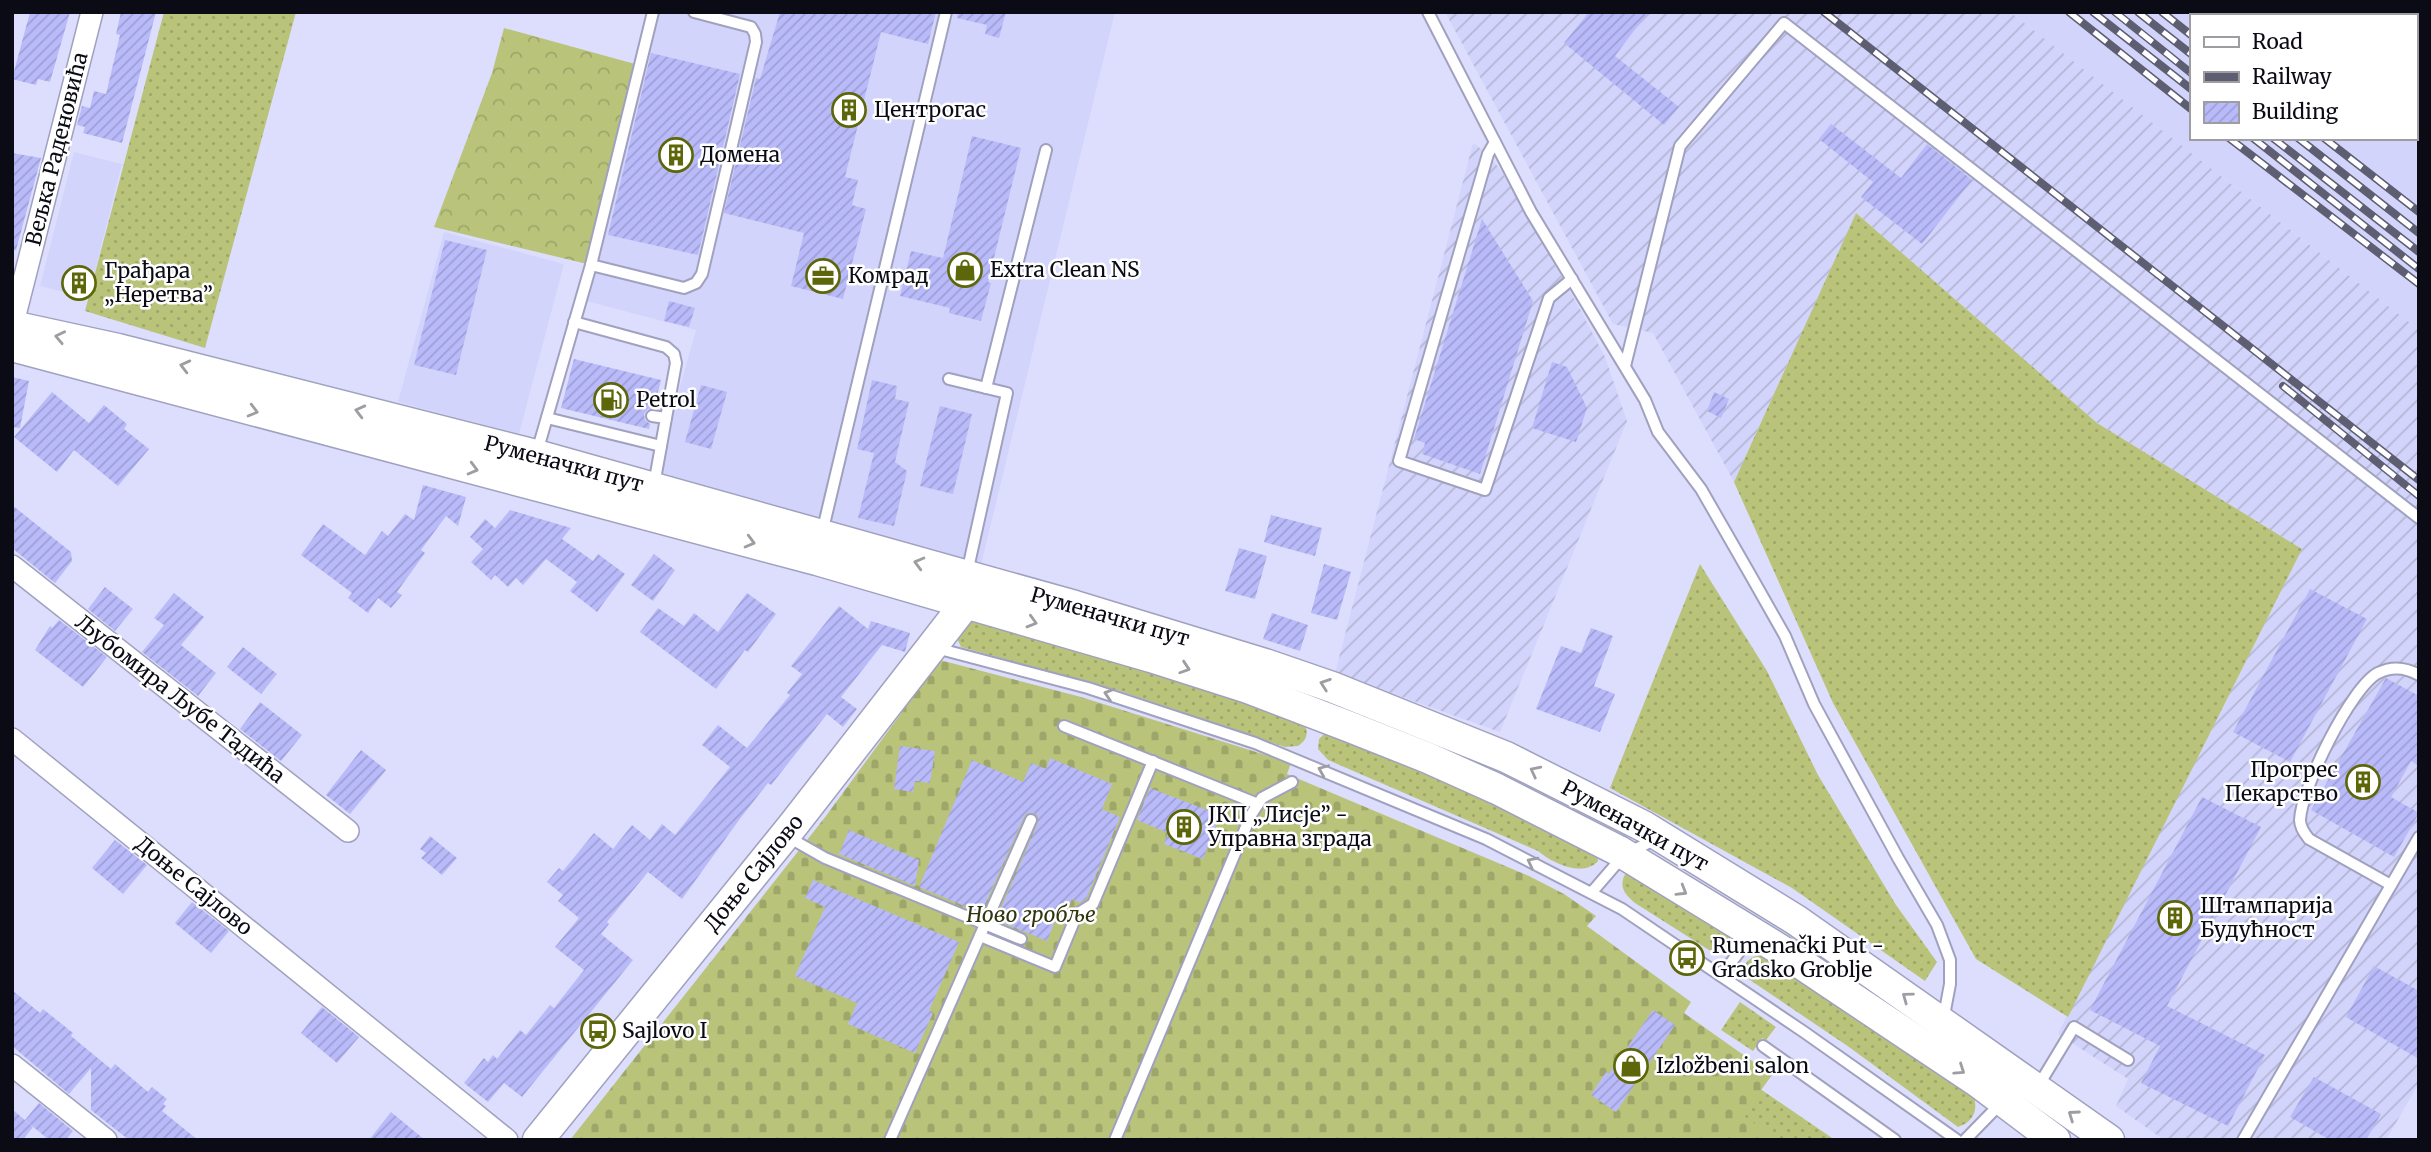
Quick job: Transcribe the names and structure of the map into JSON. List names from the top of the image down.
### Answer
{
  "streets": {
    "main road": ["Руменачки пут", "Доње Сајлово"],
    "street": ["Вељка Раденовића", "Љубомира Љубе Тадића"]
  },
  "crossings": [
    ["Вељка Раденовића", "Руменачки пут"],
    ["Руменачки пут", "Доње Сајлово"]
  ],
  "parks": ["Ново гробље"],
  "places": {
    "building": [
      "Центрогас",
      "Домена",
      "Грађара „Неретва”",
      "Прогрес Пекарство",
      "ЈКП „Лисје” - Управна зграда",
      "Штампарија Будућност"
    ],
    "shop": ["Extra Clean NS", "Izložbeni salon"],
    "office": ["Комрад"],
    "fuel station": ["Petrol"],
    "bus stop": ["Rumenački Put - Gradsko Groblje", "Sajlovo I"]
  },
  "legend": ["Road", "Railway", "Building"]
}
